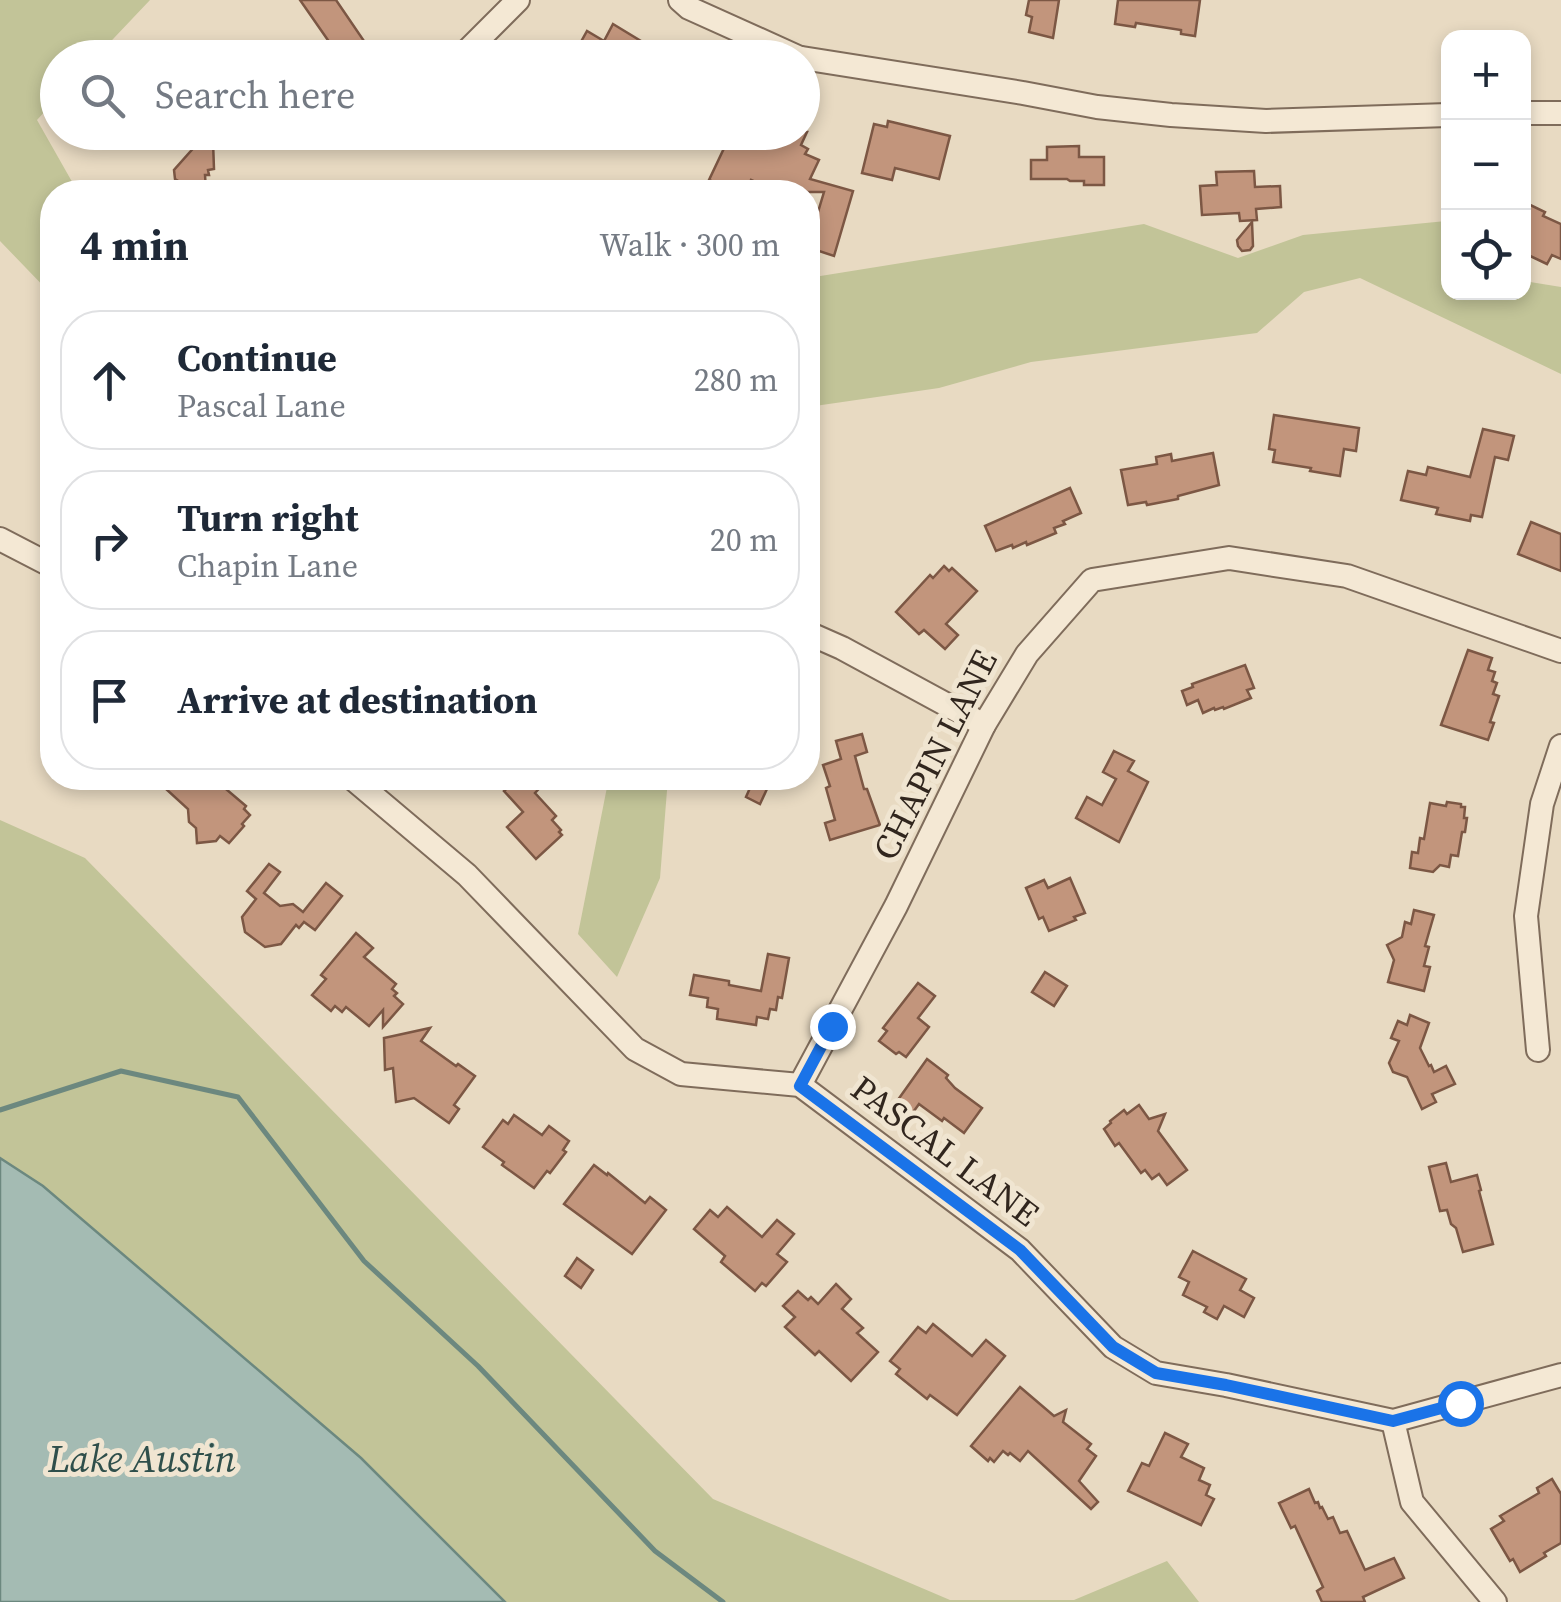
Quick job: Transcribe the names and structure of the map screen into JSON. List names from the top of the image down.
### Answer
{
  "streets": {
    "street": ["CHAPIN LANE", "PASCAL LANE"]
  },
  "crossings": [
    ["CHAPIN LANE", "PASCAL LANE"]
  ],
  "water": ["Lake Austin"],
  "page": {
    "map_buttons": ["+", "−"],
    "search": "Search here",
    "heading": ["4 min", "Walk · 300 m"],
    "list": [
      ["Continue", "Pascal Lane", "280 m"],
      ["Turn right", "Chapin Lane", "20 m"],
      "Arrive at destination"
    ]
  }
}
